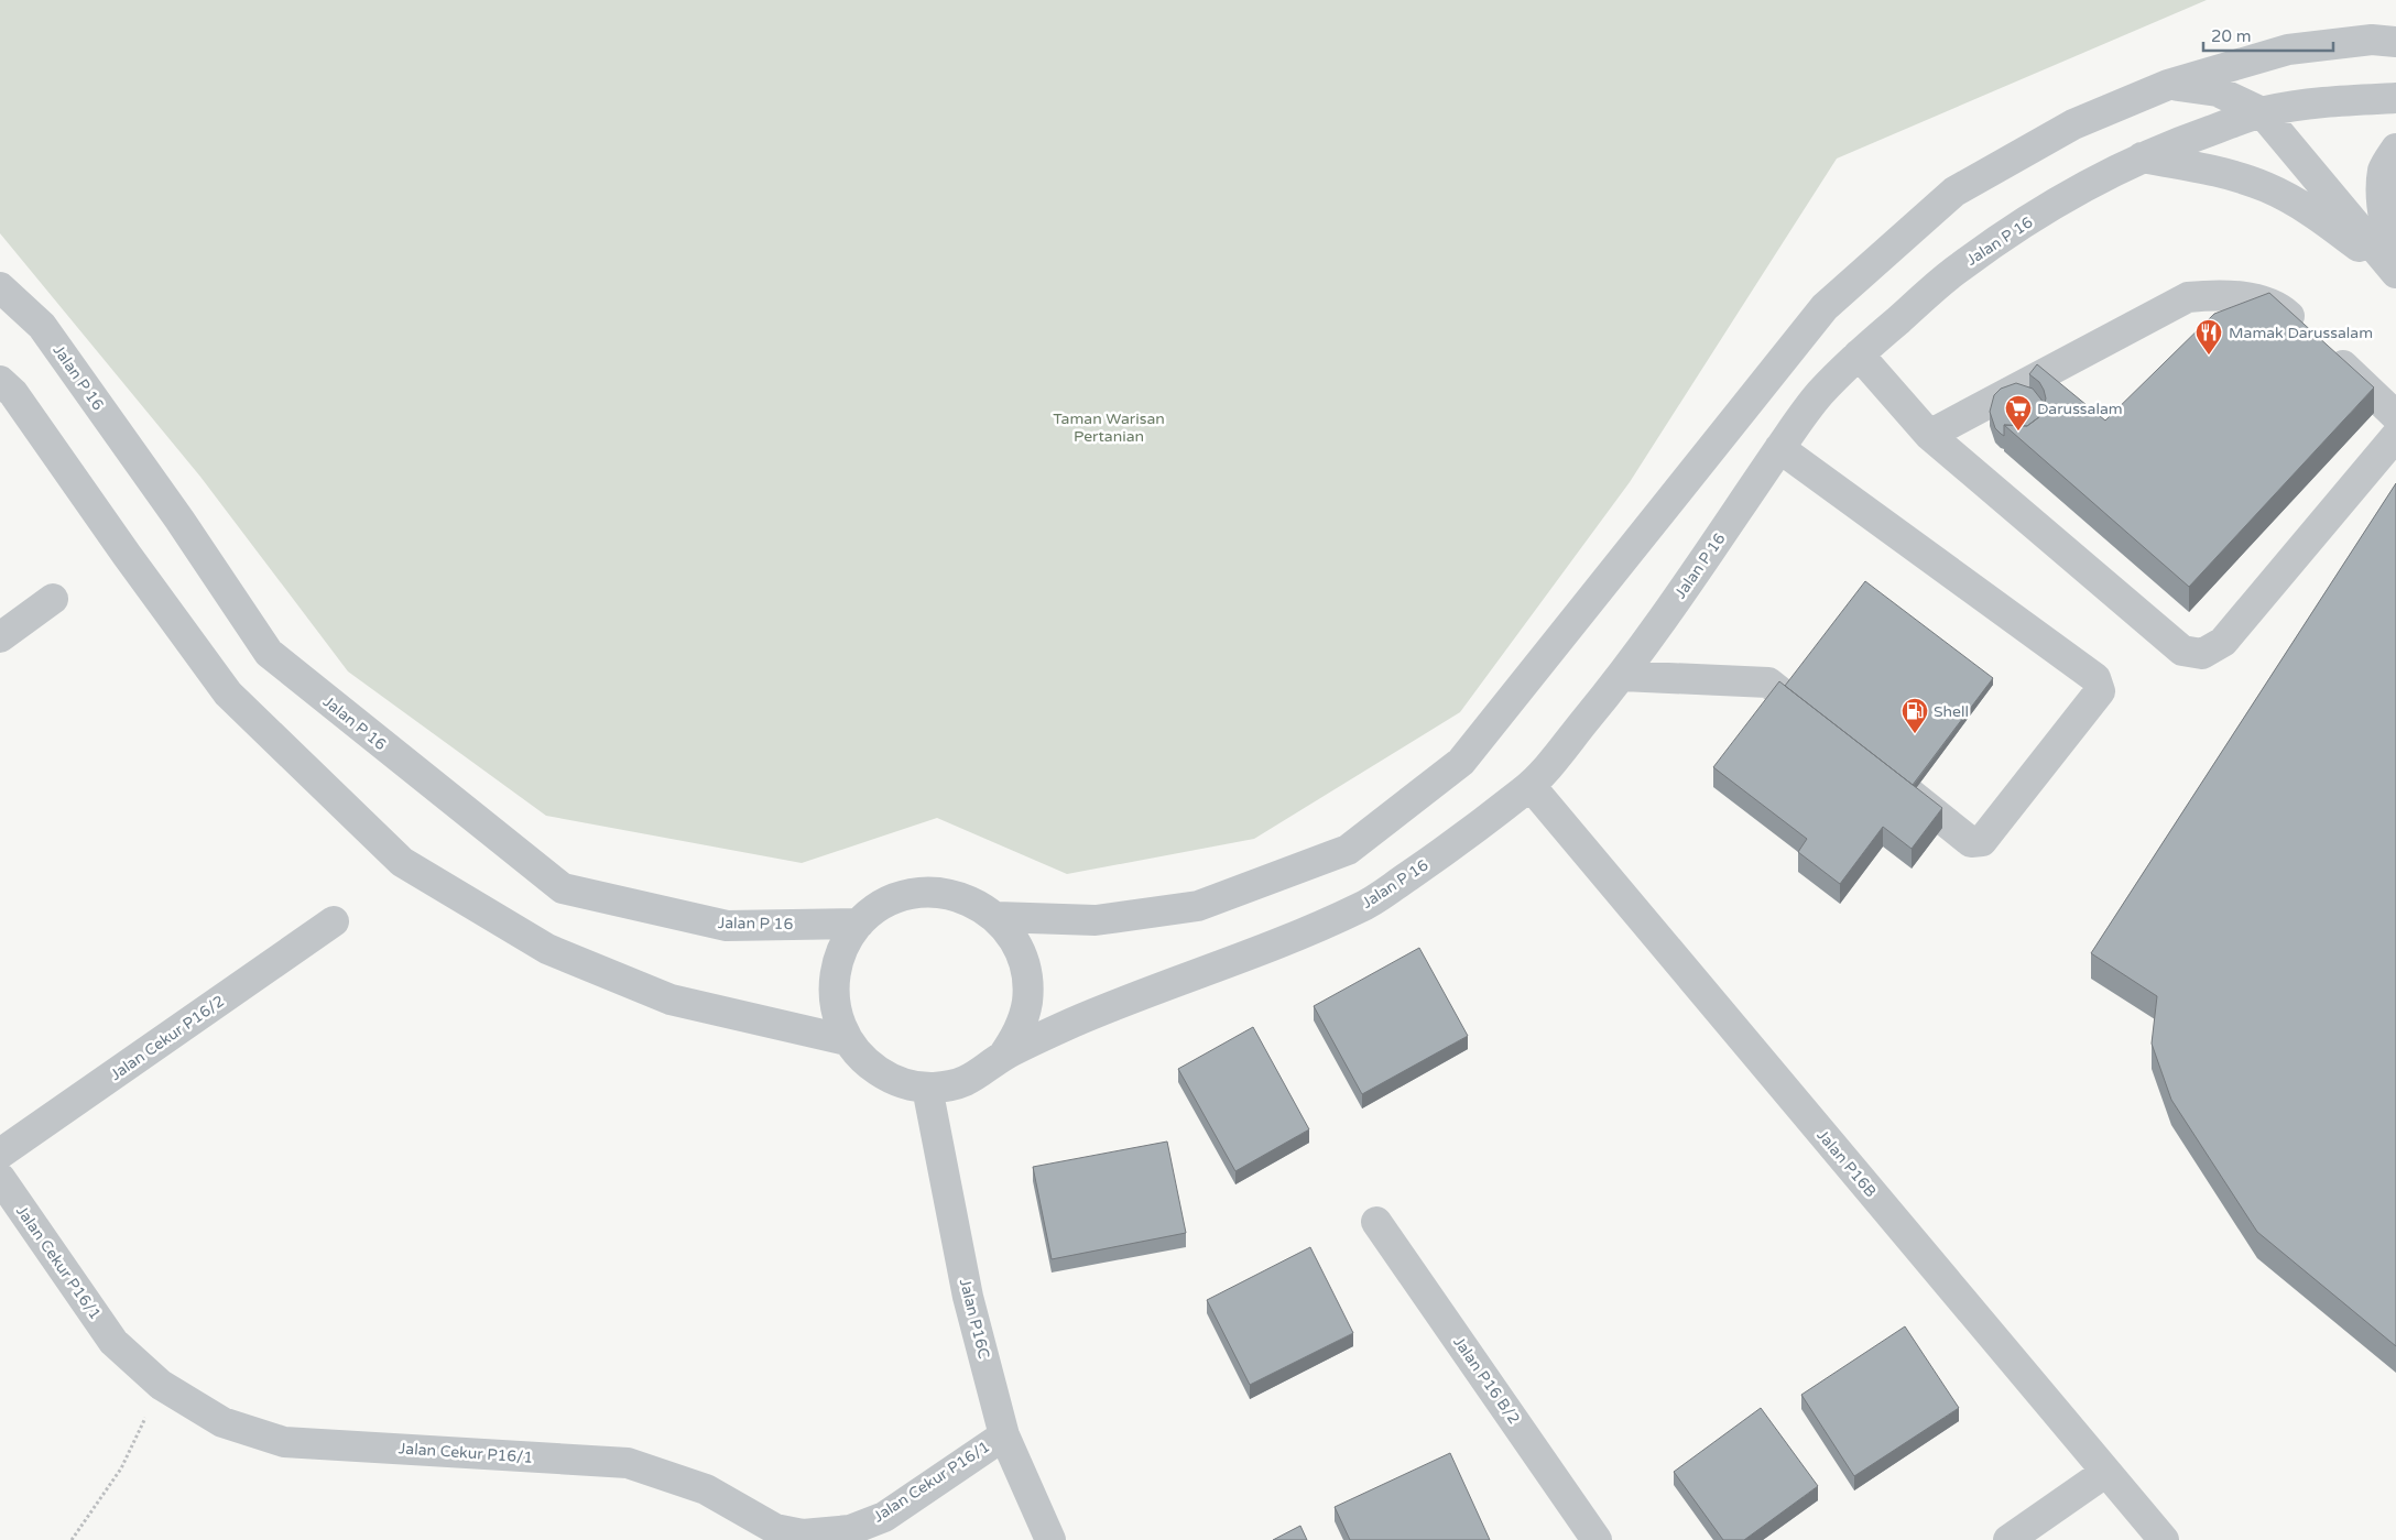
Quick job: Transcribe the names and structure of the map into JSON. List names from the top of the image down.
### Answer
{
  "streets": {
    "street": [
      "Jalan P 16",
      "Jalan Cekur P16/2",
      "Jalan P16B",
      "Jalan Cekur P16/1",
      "Jalan P16C",
      "Jalan P16 B/2"
    ]
  },
  "crossings": [
    ["Jalan P 16", "Jalan P16B"],
    ["Jalan P 16", "Jalan P16C"],
    ["Jalan Cekur P16/1", "Jalan P16C"]
  ],
  "parks": ["Taman Warisan Pertanian"],
  "places": {
    "restaurant": ["Mamak Darussalam"],
    "supermarket": ["Darussalam"],
    "fuel station": ["Shell"]
  },
  "scale_bar": "20 m"
}
